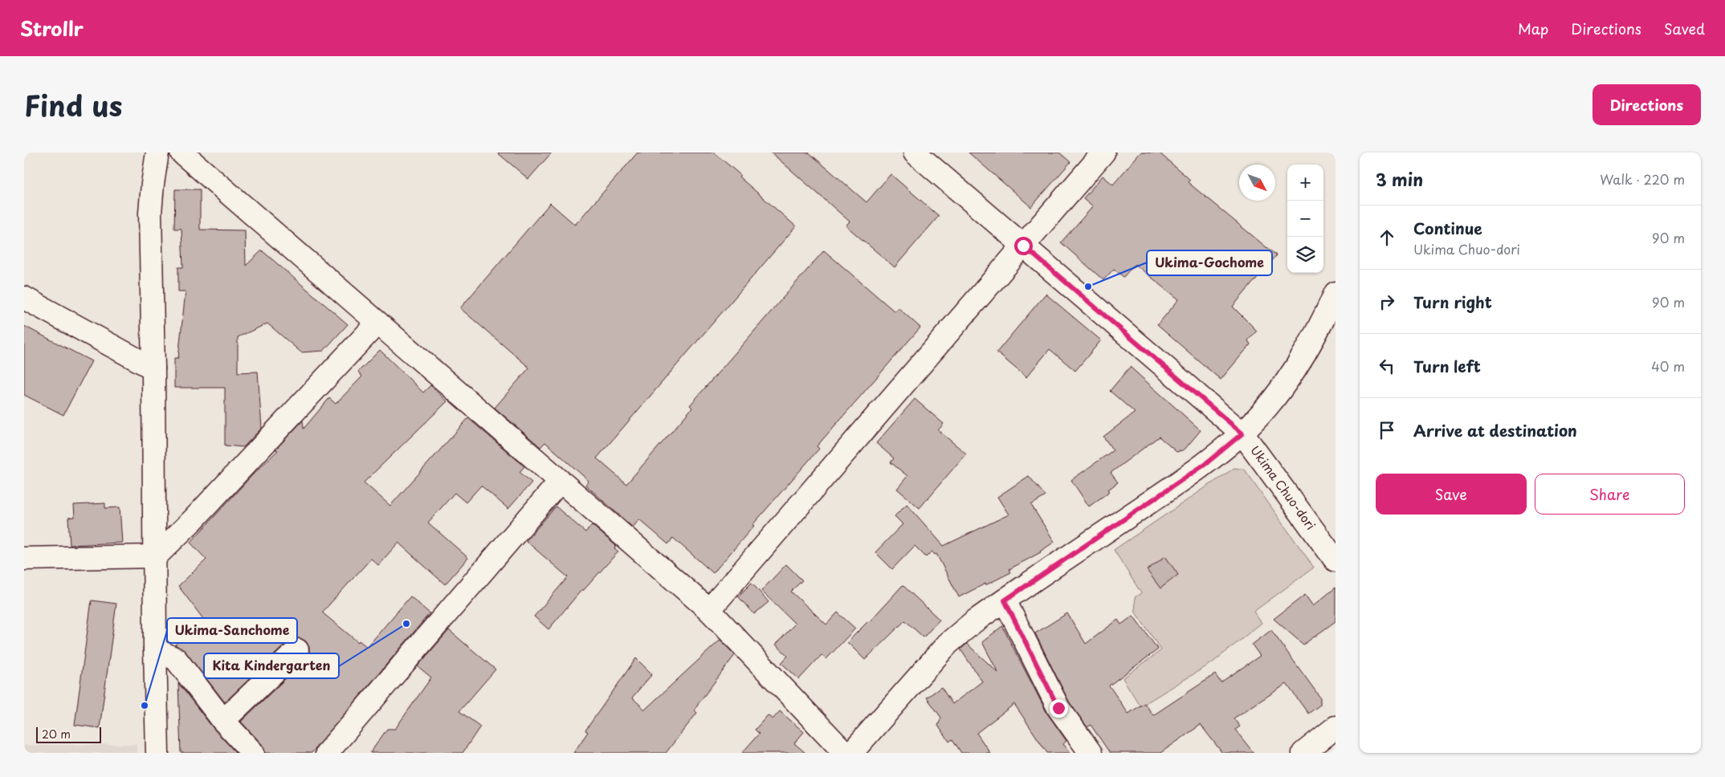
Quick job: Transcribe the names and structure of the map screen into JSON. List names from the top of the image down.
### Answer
{
  "streets": {
    "street": ["Ukima Chuo-dori"]
  },
  "places": ["Ukima-Gochome", "Kita Kindergarten", "Ukima-Sanchome"],
  "scale_bar": "20 m",
  "north": "bottom right",
  "page": {
    "header": "Strollr",
    "nav": ["Map", "Directions", "Saved"],
    "title": "Find us",
    "buttons": [
      "Directions",
      ["Save", "Share"]
    ],
    "heading": ["3 min", "Walk · 220 m"],
    "map_buttons": ["+", "−"],
    "list": [
      ["Continue", "Ukima Chuo-dori", "90 m"],
      ["Turn right", "90 m"],
      ["Turn left", "40 m"],
      "Arrive at destination"
    ],
    "scale": "20 m"
  }
}
